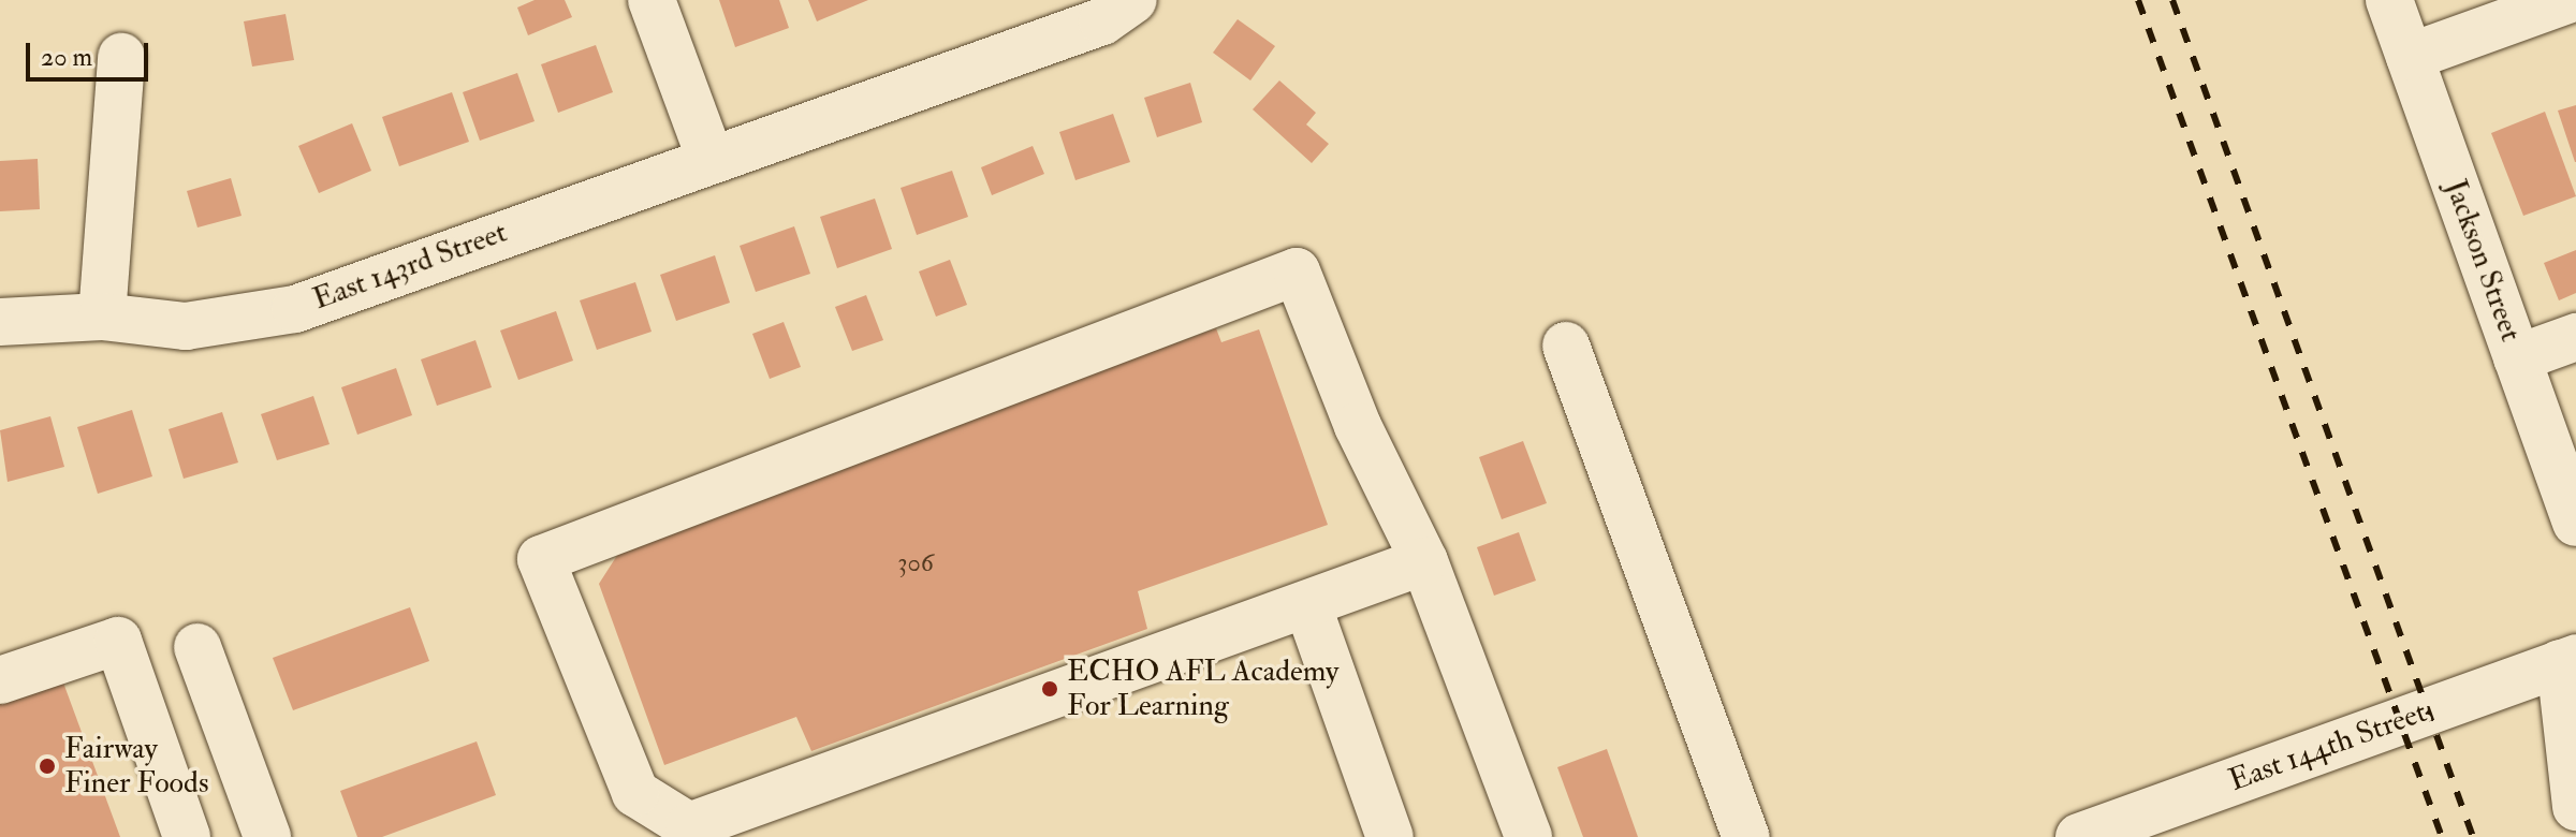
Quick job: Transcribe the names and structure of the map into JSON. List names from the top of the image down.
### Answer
{
  "streets": {
    "street": ["Jackson Street", "East 143rd Street", "East 144th Street"]
  },
  "places": ["ECHO AFL Academy For Learning", "Fairway Finer Foods"],
  "house_numbers": ["306"],
  "scale_bar": "20 m"
}
